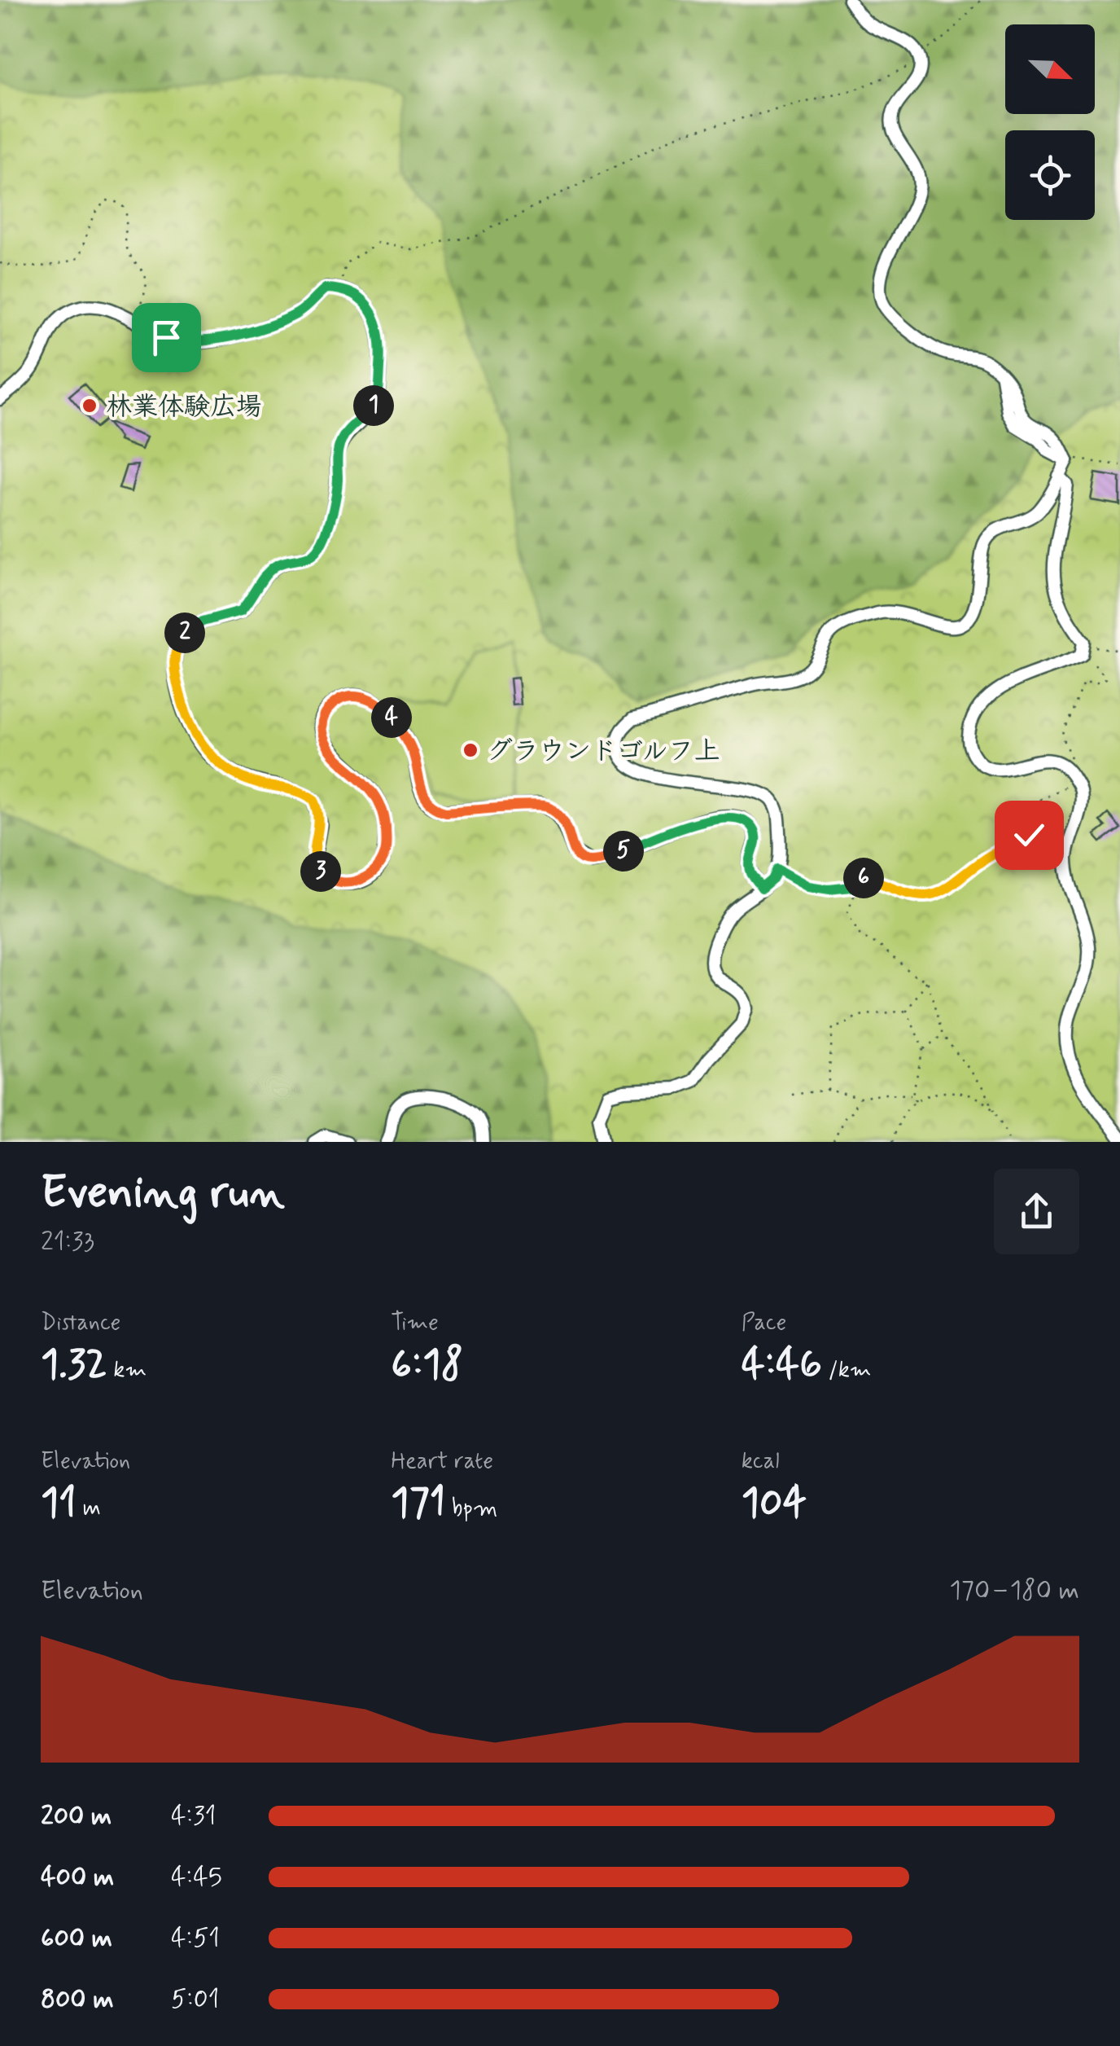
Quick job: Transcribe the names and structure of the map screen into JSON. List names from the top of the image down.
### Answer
{
  "places": ["林業体験広場", "グラウンドゴルフ上"],
  "north": "bottom right",
  "page": {
    "pins": [
      "1",
      "2",
      "4",
      "5",
      "3",
      "6"
    ],
    "heading": ["Evening run", "21:33"],
    "stats": [
      ["Distance", "1.32 km"],
      ["Time", "6:18"],
      ["Pace", "4:46 /km"],
      ["Elevation", "11 m"],
      ["Heart rate", "171 bpm"],
      ["kcal", "104"]
    ],
    "chart": ["Elevation", "170–180 m"],
    "list": [
      {
        "name": "200 m",
        "note": "4:31"
      },
      {
        "name": "400 m",
        "note": "4:45"
      },
      {
        "name": "600 m",
        "note": "4:51"
      },
      {
        "name": "800 m",
        "note": "5:01"
      }
    ]
  }
}
